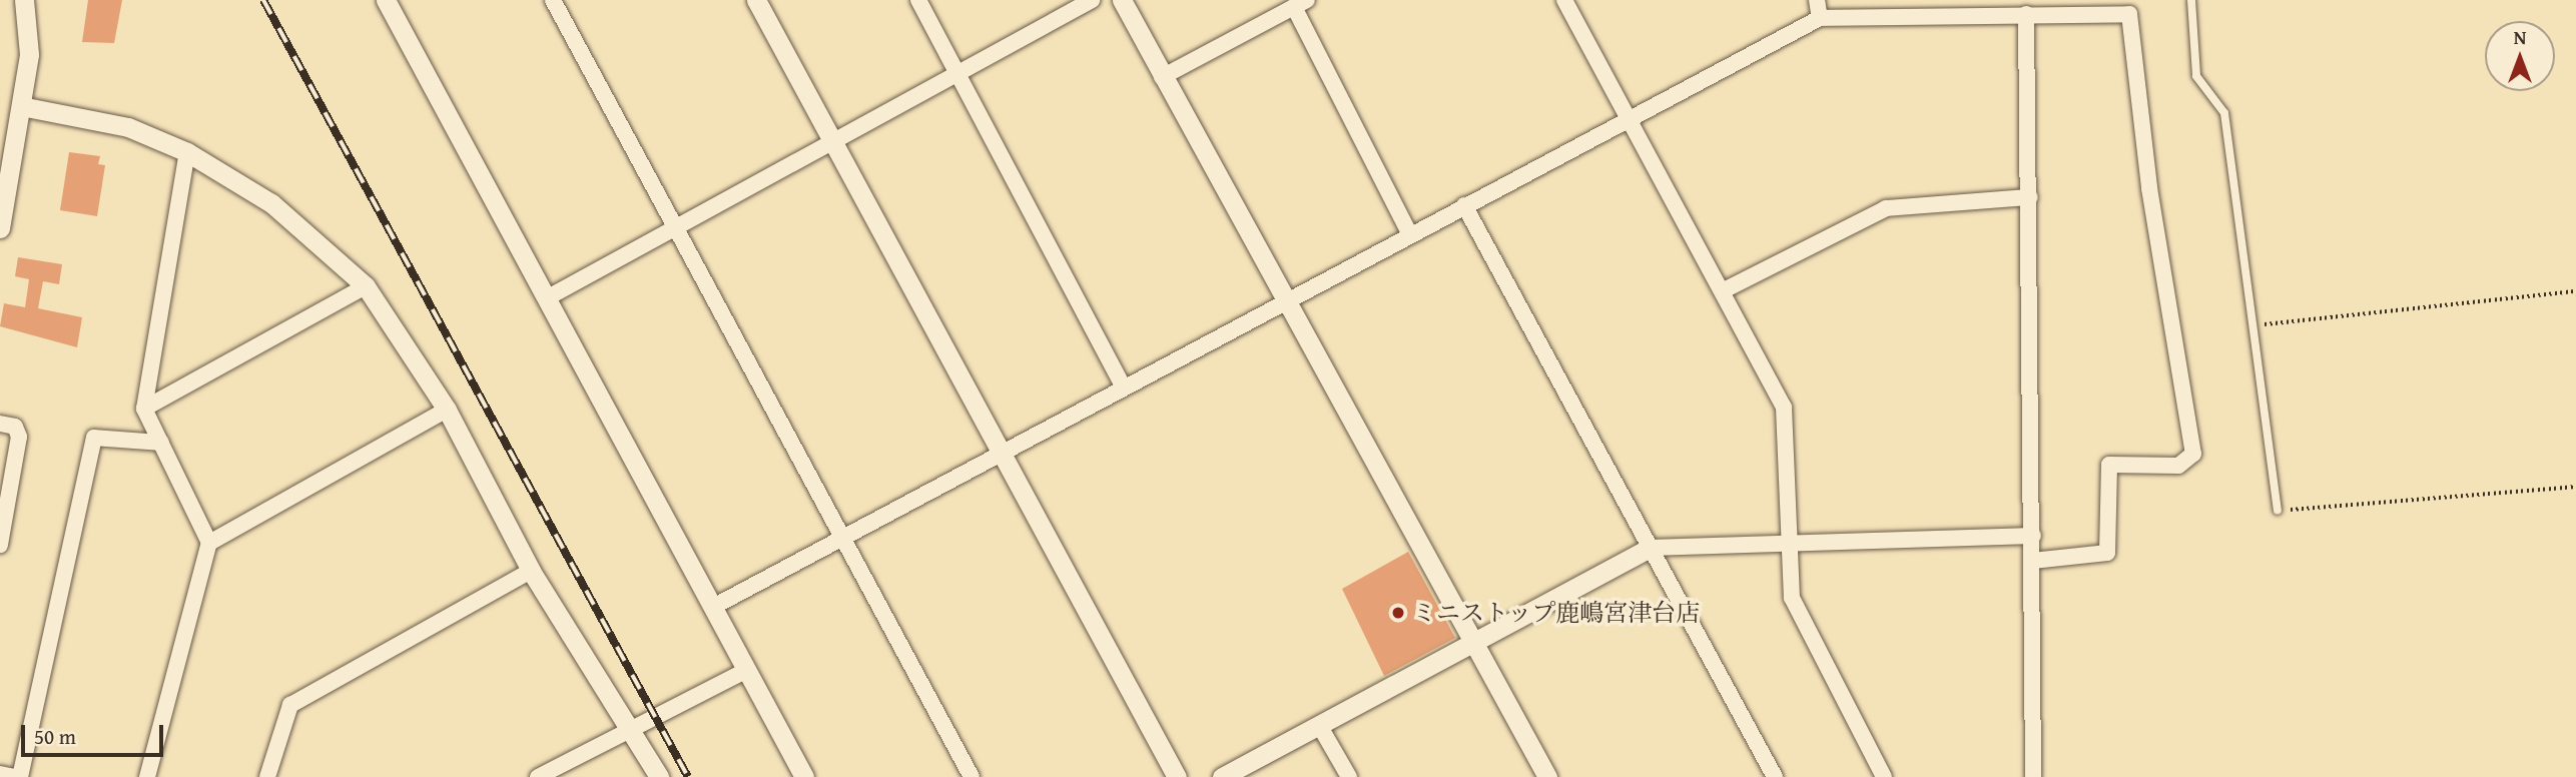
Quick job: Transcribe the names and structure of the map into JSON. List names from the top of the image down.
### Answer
{
  "places": ["ミニストップ鹿嶋宮津台店"],
  "scale_bar": "50 m",
  "north": "top"
}
